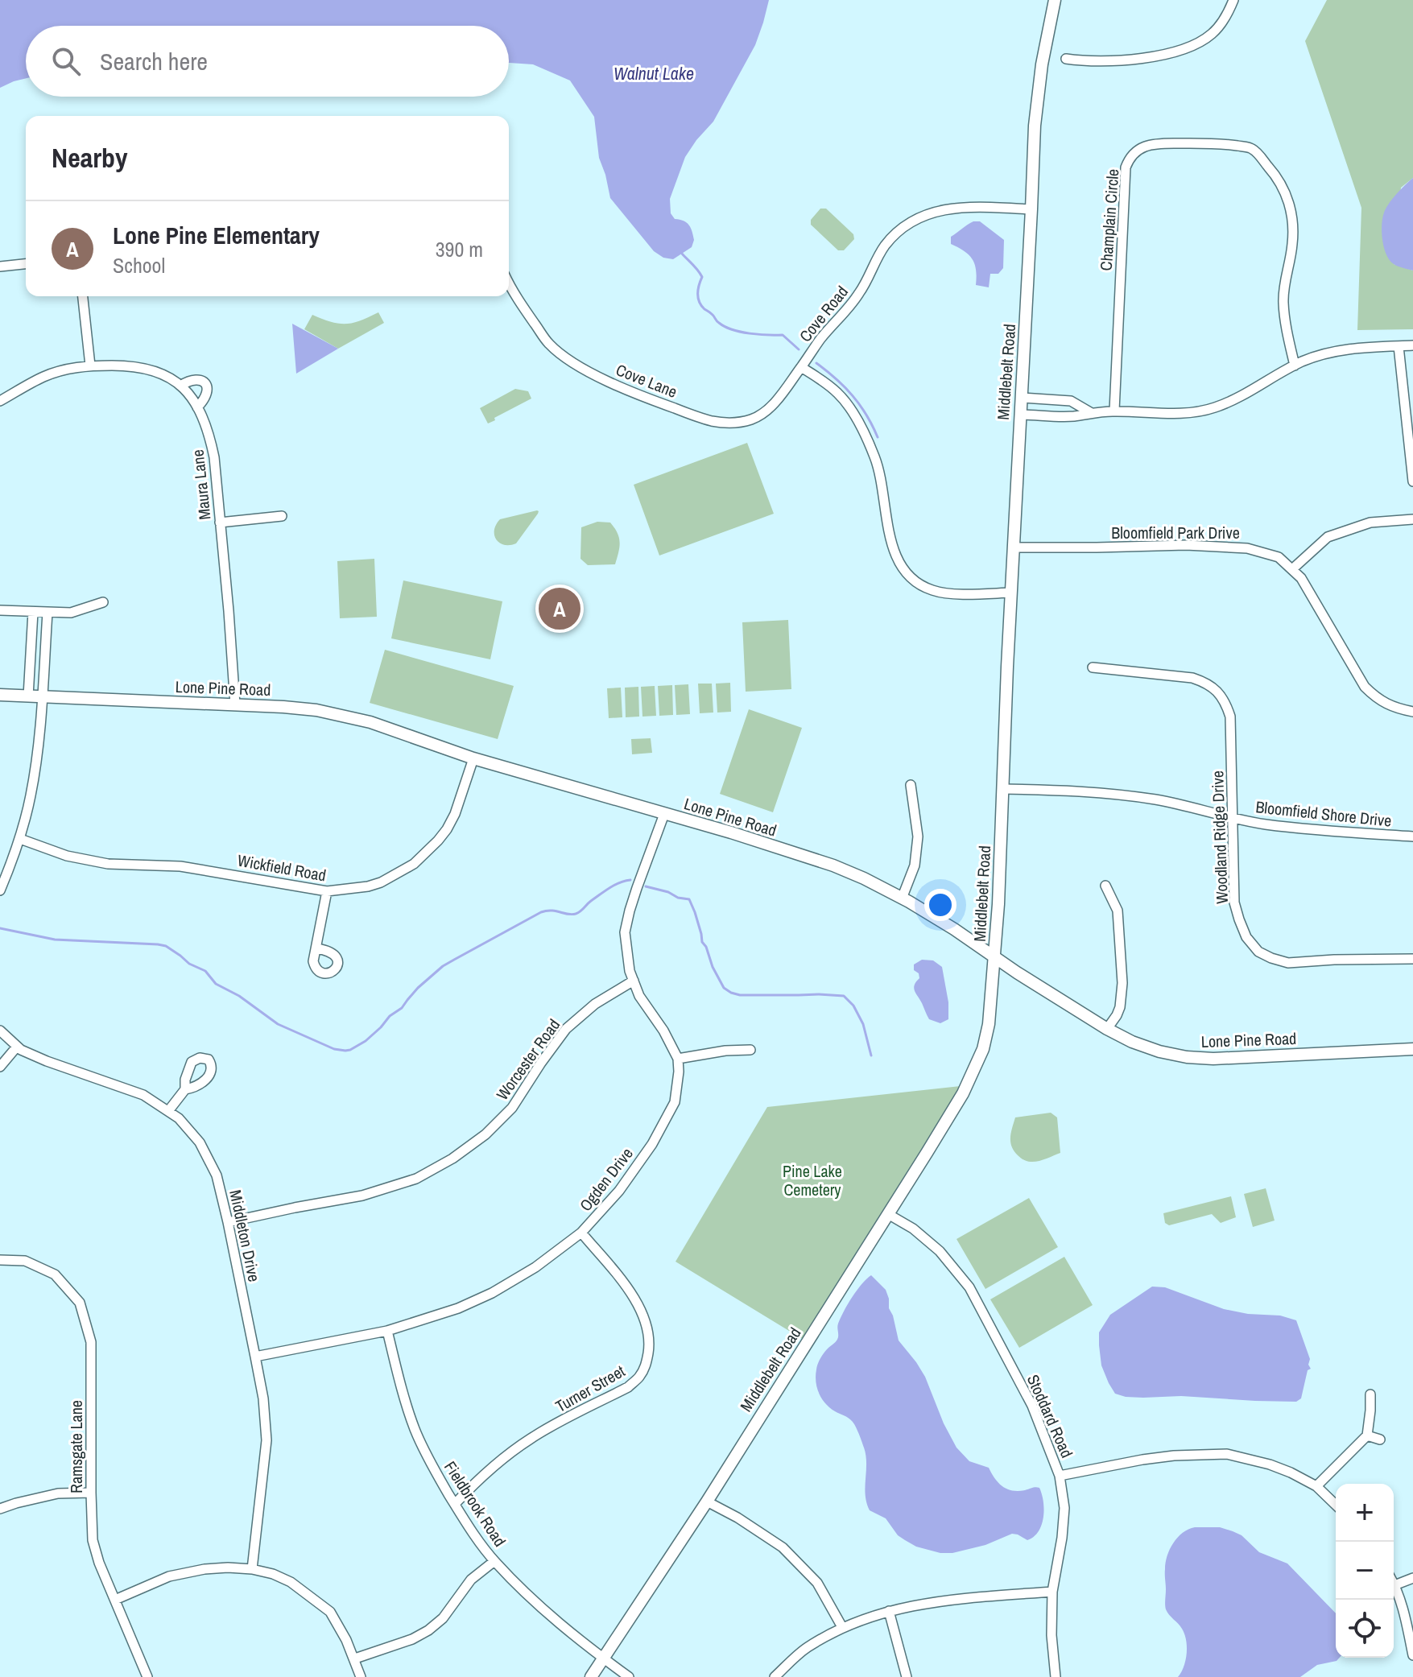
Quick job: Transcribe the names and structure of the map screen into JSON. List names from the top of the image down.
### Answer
{
  "streets": {
    "street": [
      "Champlain Circle",
      "Cove Road",
      "Middlebelt Road",
      "Cove Lane",
      "Maura Lane",
      "Bloomfield Park Drive",
      "Lone Pine Road",
      "Bloomfield Shore Drive",
      "Woodland Ridge Drive",
      "Wickfield Road",
      "Worcester Road",
      "Ogden Drive",
      "Middleton Drive",
      "Turner Street",
      "Stoddard Road",
      "Ramsgate Lane",
      "Fieldbrook Road"
    ]
  },
  "crossings": [
    ["Cove Road", "Middlebelt Road"],
    ["Cove Road", "Cove Lane"],
    ["Middlebelt Road", "Bloomfield Park Drive"],
    ["Middlebelt Road", "Lone Pine Road"],
    ["Middlebelt Road", "Bloomfield Shore Drive"],
    ["Middlebelt Road", "Stoddard Road"],
    ["Middlebelt Road", "Fieldbrook Road"],
    ["Maura Lane", "Lone Pine Road"],
    ["Lone Pine Road", "Wickfield Road"],
    ["Bloomfield Shore Drive", "Woodland Ridge Drive"],
    ["Worcester Road", "Middleton Drive"],
    ["Ogden Drive", "Middleton Drive"],
    ["Ogden Drive", "Turner Street"],
    ["Ogden Drive", "Fieldbrook Road"],
    ["Turner Street", "Fieldbrook Road"]
  ],
  "water": ["Walnut Lake"],
  "parks": ["Pine Lake Cemetery"],
  "page": {
    "search": "Search here",
    "heading": "Nearby",
    "list": [
      {
        "mark": "A",
        "name": "Lone Pine Elementary",
        "note": "School",
        "value": "390 m"
      }
    ],
    "pins": "A",
    "map_buttons": ["+", "−"]
  }
}
